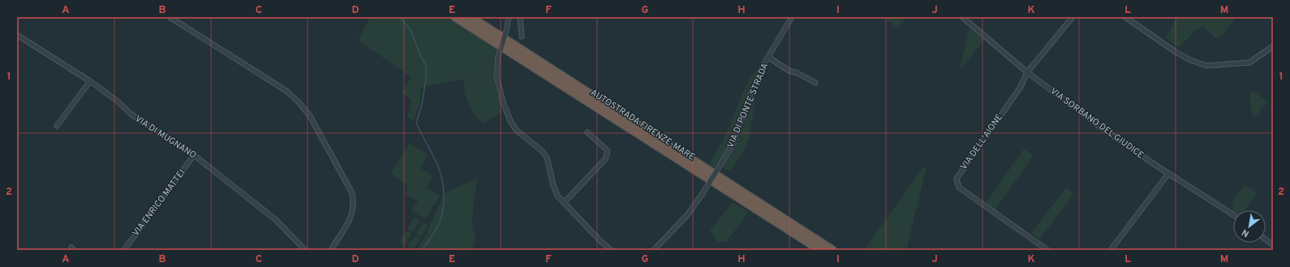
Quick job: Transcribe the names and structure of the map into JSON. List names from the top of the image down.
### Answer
{
  "streets": {
    "highway": ["AUTOSTRADA FIRENZE-MARE"],
    "street": [
      "VIA DI PONTE STRADA",
      "VIA SORBANO DEL GIUDICE",
      "VIA DI MUGNANO",
      "VIA DELL'AIONE",
      "VIA ENRICO MATTEI"
    ]
  },
  "crossings": [
    ["VIA SORBANO DEL GIUDICE", "VIA DELL'AIONE"],
    ["VIA DI MUGNANO", "VIA ENRICO MATTEI"]
  ],
  "north": "bottom left",
  "grid": {
    "columns": [
      "A",
      "B",
      "C",
      "D",
      "E",
      "F",
      "G",
      "H",
      "I",
      "J",
      "K",
      "L",
      "M"
    ],
    "rows": ["1", "2"]
  }
}
